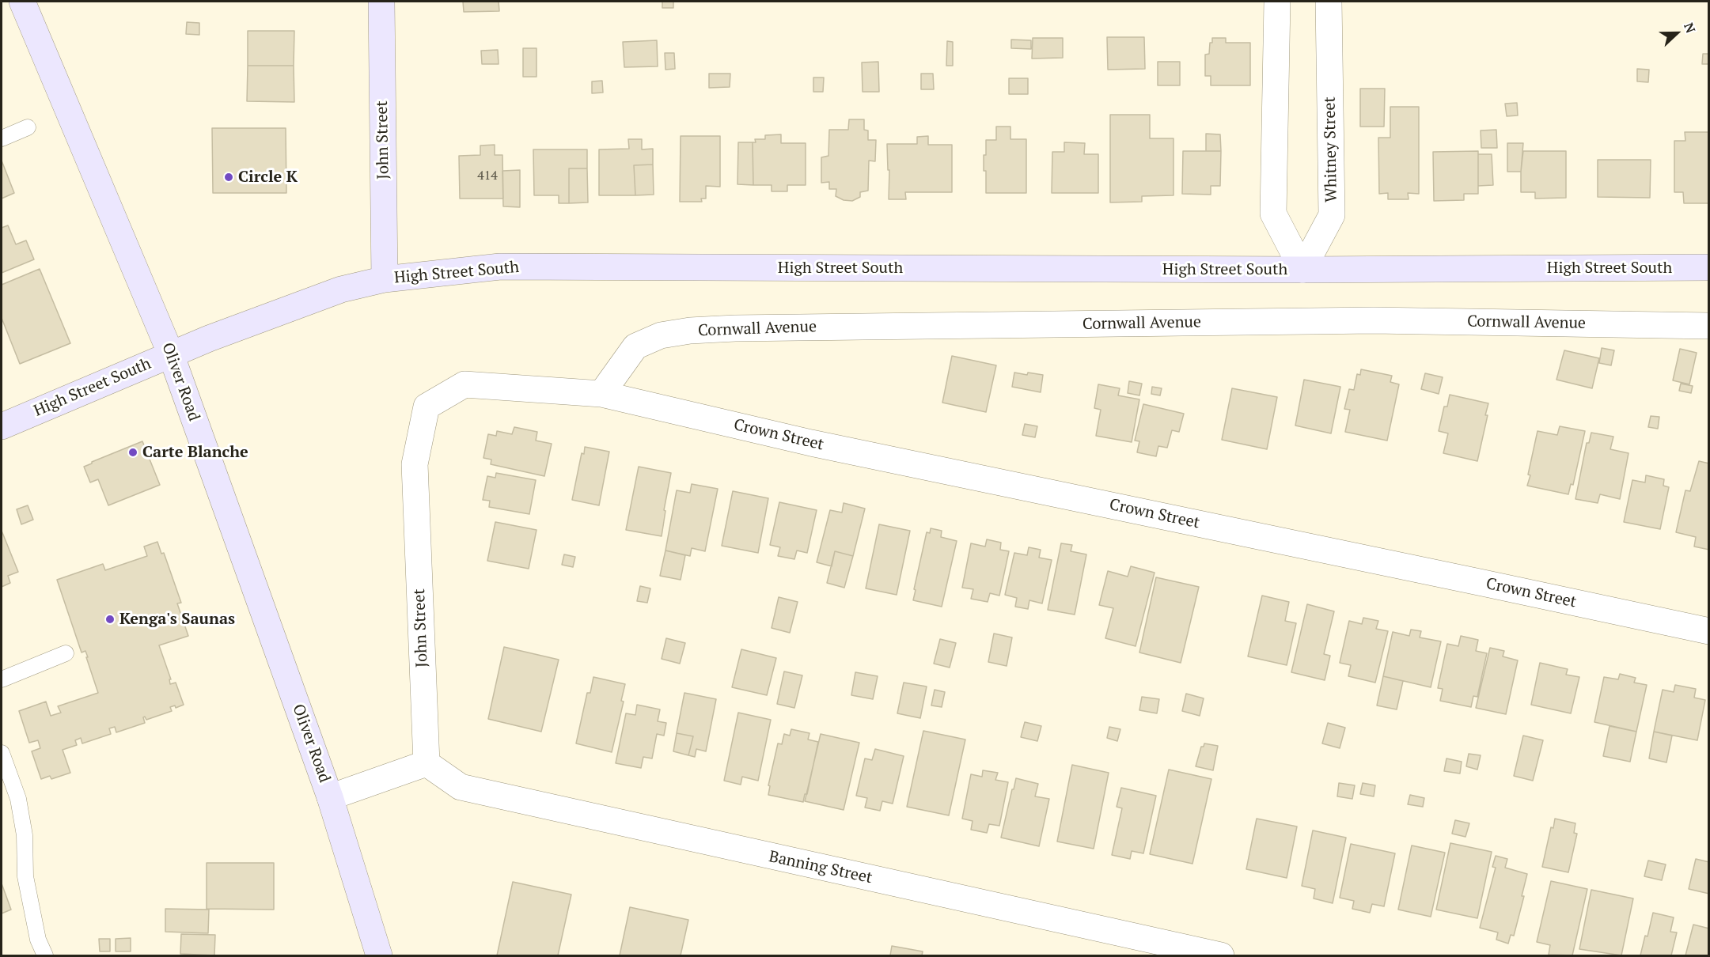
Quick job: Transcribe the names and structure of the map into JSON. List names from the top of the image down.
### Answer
{
  "streets": {
    "main road": ["John Street", "High Street South", "Oliver Road"],
    "street": [
      "Whitney Street",
      "Cornwall Avenue",
      "Crown Street",
      "Banning Street"
    ]
  },
  "crossings": [
    ["John Street", "High Street South"],
    ["John Street", "Cornwall Avenue"],
    ["John Street", "Crown Street"],
    ["John Street", "Banning Street"],
    ["Whitney Street", "High Street South"],
    ["High Street South", "Oliver Road"],
    ["Cornwall Avenue", "Crown Street"]
  ],
  "places": ["Circle K", "Carte Blanche", "Kenga's Saunas"],
  "house_numbers": ["414"],
  "north": "right"
}
